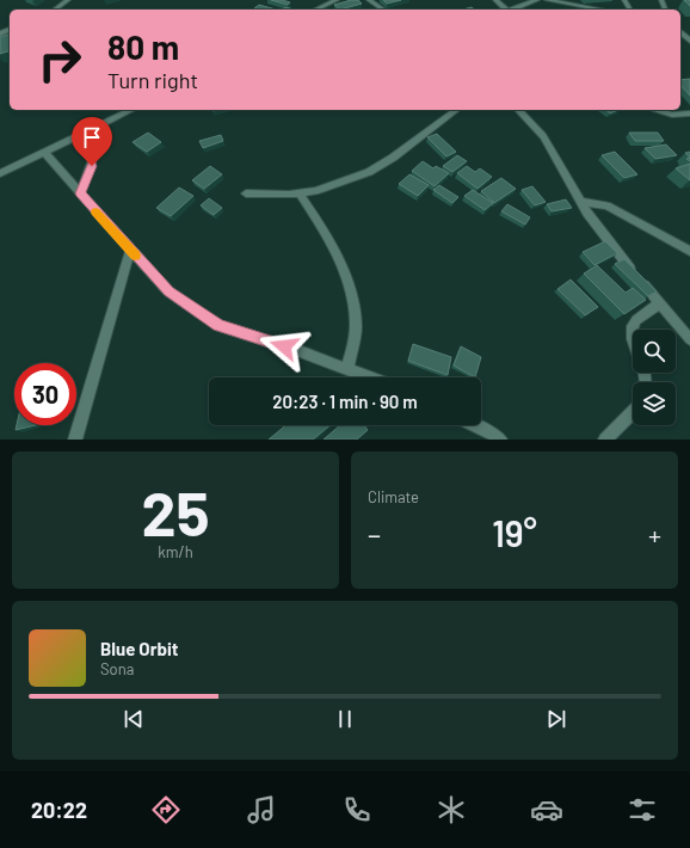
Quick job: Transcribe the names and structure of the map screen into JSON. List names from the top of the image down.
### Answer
{
  "page": {
    "turn": ["80 m", "Turn right"],
    "limit": "30",
    "trip": "20:23 · 1 min · 90 m",
    "tile": [
      ["25", "km/h"],
      "Climate"
    ],
    "heat": ["−", "19°", "+"],
    "song": ["Blue Orbit", "Sona"],
    "tabs": "20:22"
  }
}
